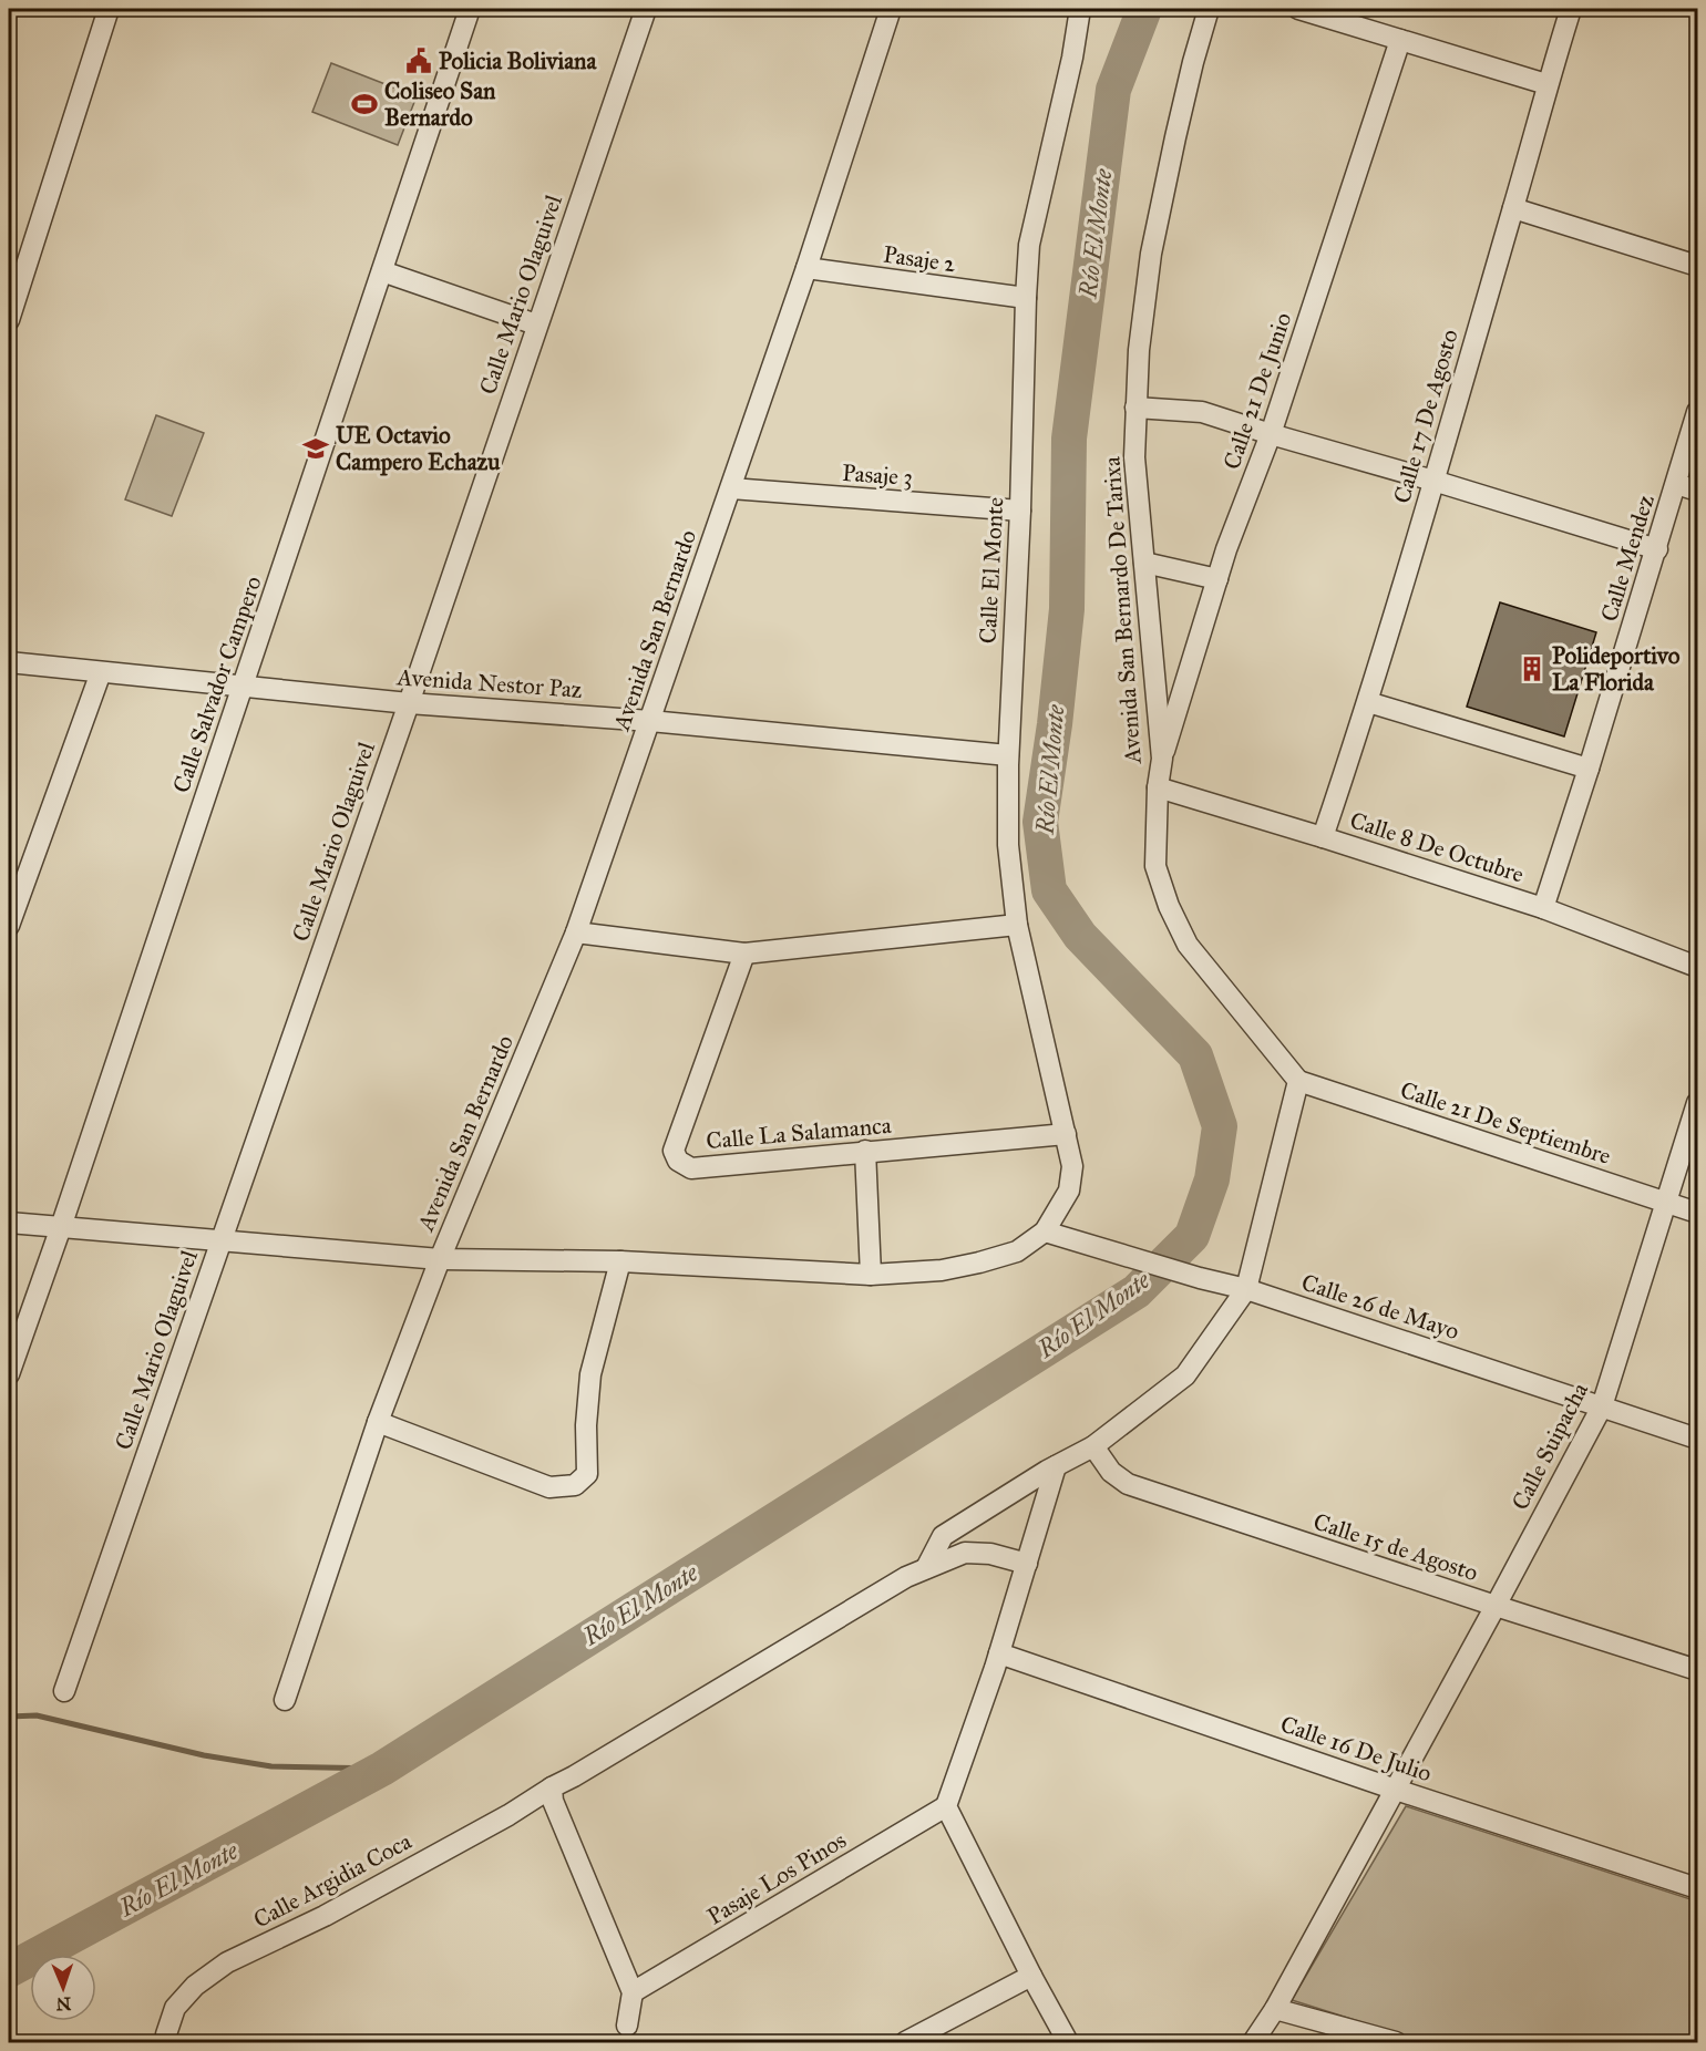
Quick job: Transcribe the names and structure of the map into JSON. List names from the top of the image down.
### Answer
{
  "streets": {
    "street": [
      "Pasaje 2",
      "Calle Mario Olaguivel",
      "Calle 21 De Junio",
      "Calle 17 De Agosto",
      "Pasaje 3",
      "Calle Mendez",
      "Calle El Monte",
      "Avenida San Bernardo De Tarixa",
      "Avenida San Bernardo",
      "Avenida Nestor Paz",
      "Calle Salvador Campero",
      "Calle 8 De Octubre",
      "Calle 21 De Septiembre",
      "Calle La Salamanca",
      "Calle 26 de Mayo",
      "Calle Suipacha",
      "Calle 15 de Agosto",
      "Calle 16 De Julio",
      "Pasaje Los Pinos",
      "Calle Argidia Coca"
    ]
  },
  "crossings": [
    ["Pasaje 2", "Calle El Monte"],
    ["Pasaje 2", "Avenida San Bernardo"],
    ["Calle Mario Olaguivel", "Avenida San Bernardo"],
    ["Calle Mario Olaguivel", "Avenida Nestor Paz"],
    ["Calle 21 De Junio", "Avenida San Bernardo De Tarixa"],
    ["Calle 17 De Agosto", "Calle 8 De Octubre"],
    ["Pasaje 3", "Calle El Monte"],
    ["Pasaje 3", "Avenida San Bernardo"],
    ["Calle Mendez", "Calle 8 De Octubre"],
    ["Calle El Monte", "Avenida San Bernardo"],
    ["Calle El Monte", "Avenida Nestor Paz"],
    ["Calle El Monte", "Calle La Salamanca"],
    ["Avenida San Bernardo De Tarixa", "Calle 8 De Octubre"],
    ["Avenida San Bernardo De Tarixa", "Calle 21 De Septiembre"],
    ["Avenida San Bernardo", "Avenida Nestor Paz"],
    ["Avenida San Bernardo", "Calle Salvador Campero"],
    ["Avenida San Bernardo", "Calle La Salamanca"],
    ["Avenida San Bernardo", "Calle 26 de Mayo"],
    ["Avenida Nestor Paz", "Calle Salvador Campero"],
    ["Calle 21 De Septiembre", "Calle Suipacha"],
    ["Calle 26 de Mayo", "Calle Suipacha"],
    ["Calle Suipacha", "Calle 15 de Agosto"],
    ["Calle Suipacha", "Calle 16 De Julio"]
  ],
  "water": ["Río El Monte"],
  "places": {
    "public building": ["Policia Boliviana"],
    "sports": ["Coliseo San Bernardo"],
    "school or university": ["UE Octavio Campero Echazu"],
    "building": ["Polideportivo La Florida"]
  },
  "north": "bottom"
}
